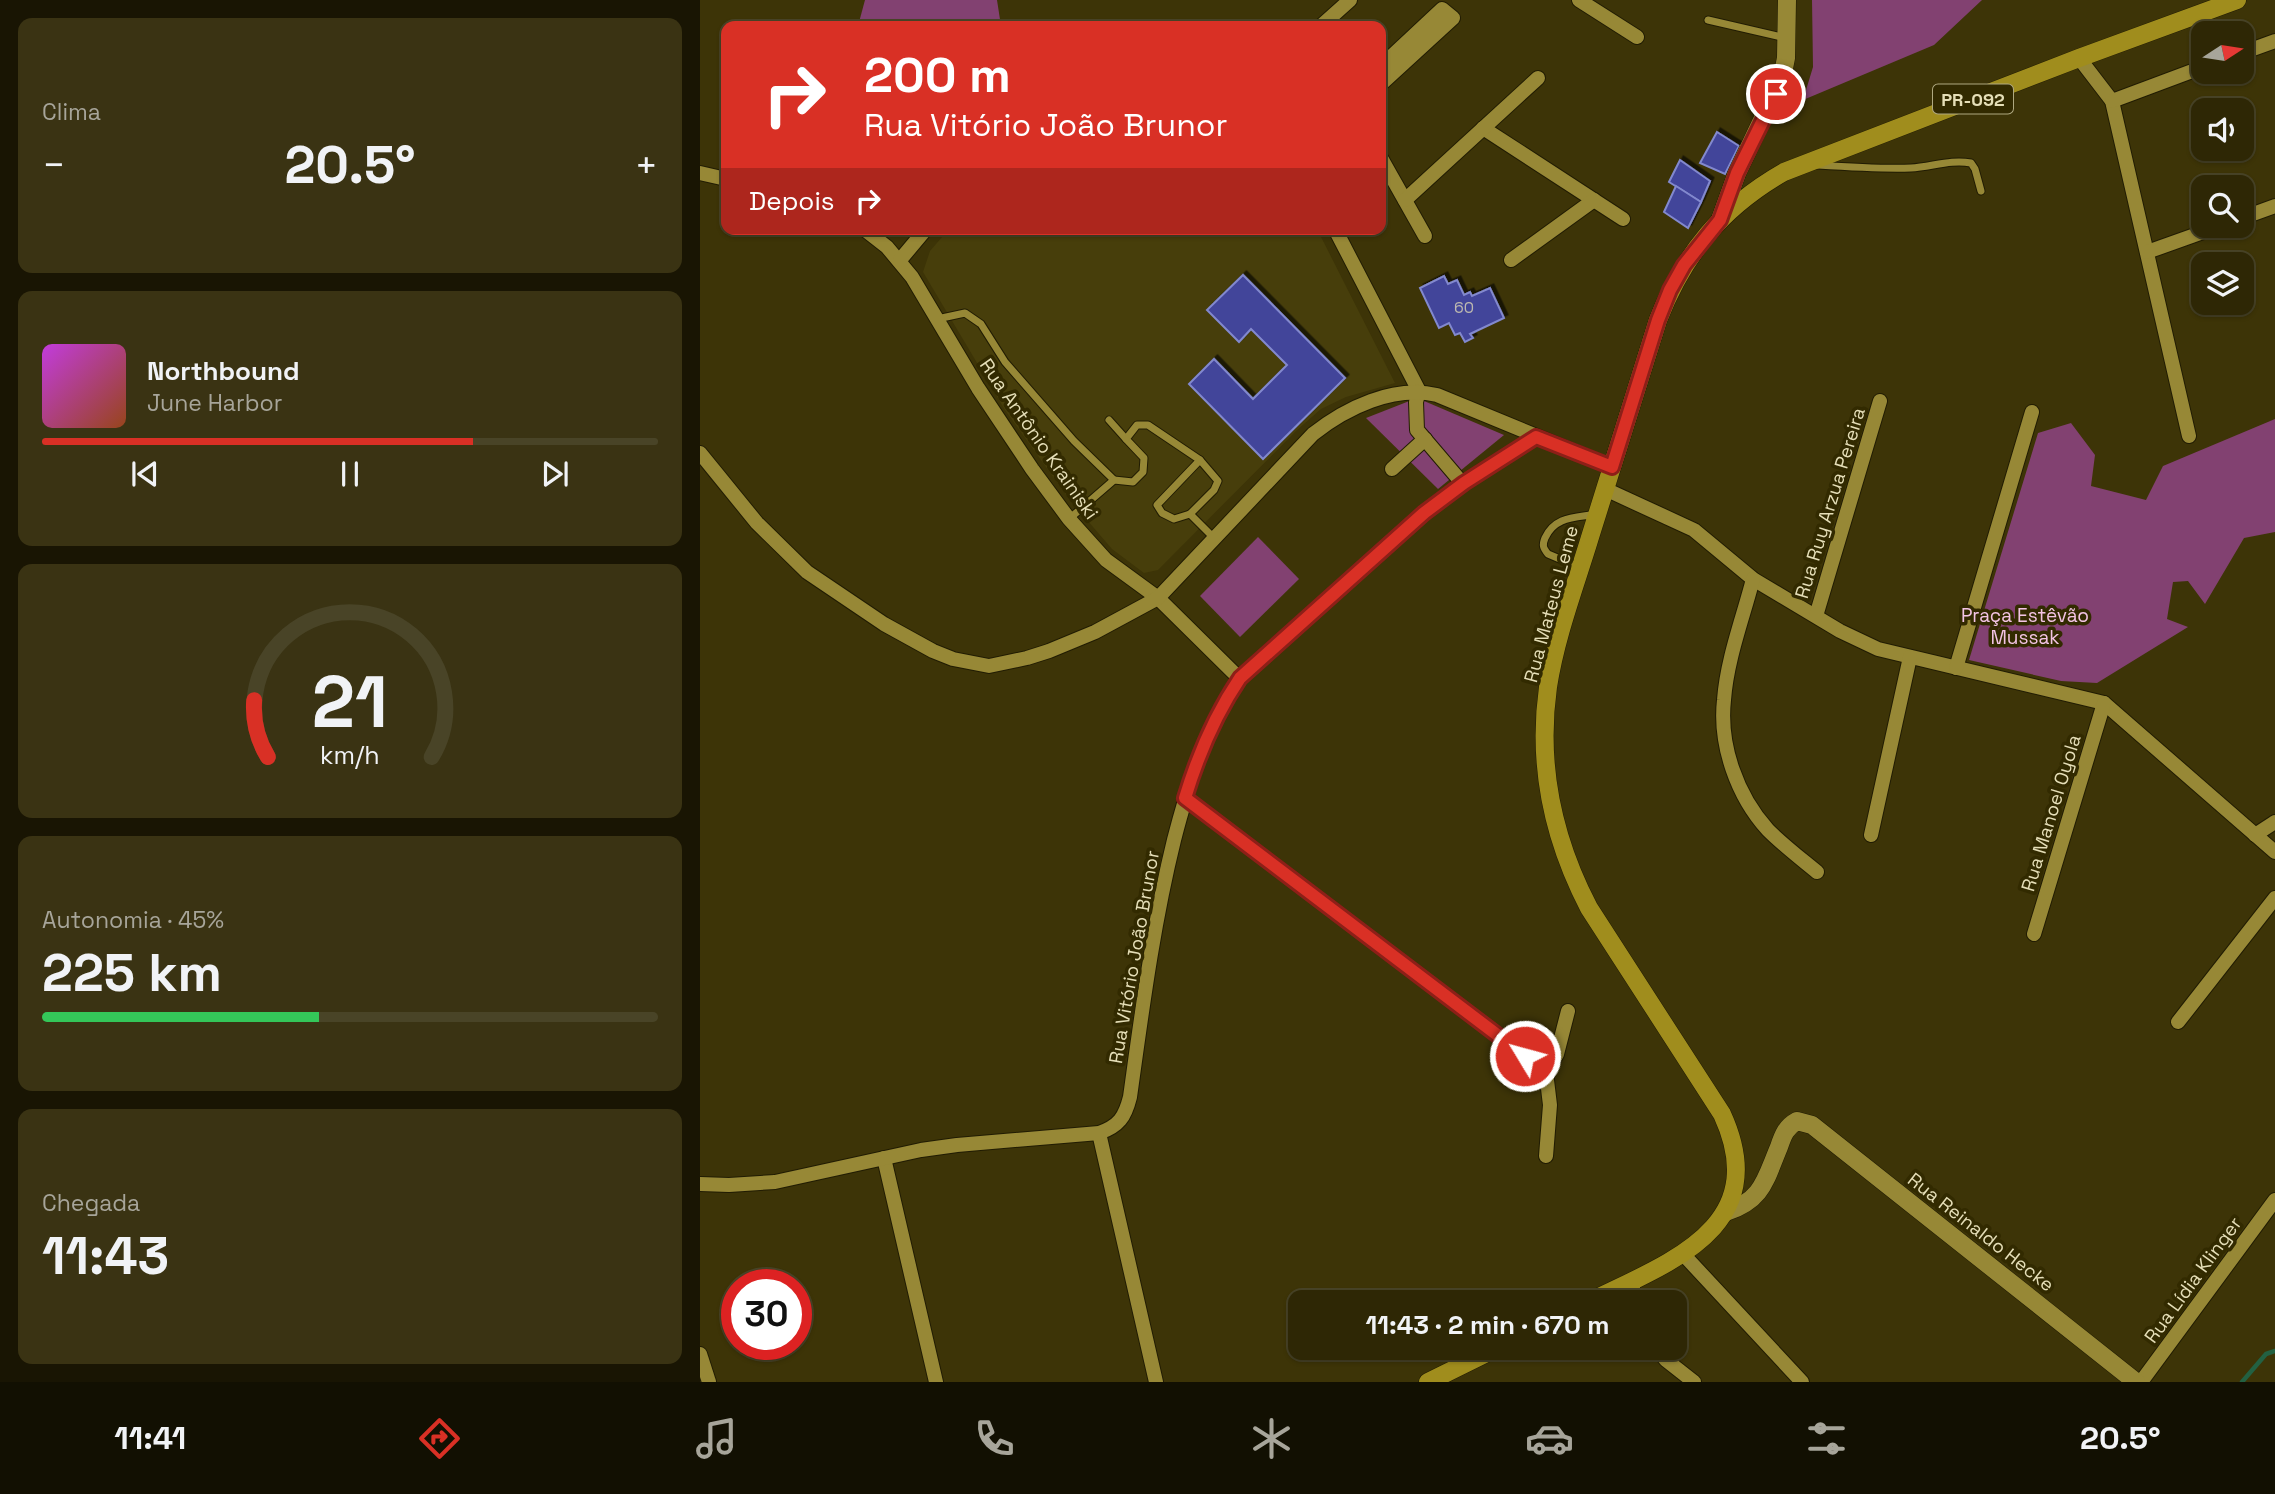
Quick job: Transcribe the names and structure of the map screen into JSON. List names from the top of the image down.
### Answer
{
  "streets": {
    "main road": ["PR-092", "Rua Mateus Leme"],
    "street": [
      "Rua Antônio Krainiski",
      "Rua Ruy Arzua Pereira",
      "Rua Manoel Oyola",
      "Rua Vitório João Brunor",
      "Rua Reinaldo Hecke",
      "Rua Lídia Klinger"
    ]
  },
  "crossings": [
    ["PR-092", "Rua Mateus Leme"],
    ["Rua Antônio Krainiski", "Rua Vitório João Brunor"],
    ["Rua Mateus Leme", "Rua Reinaldo Hecke"],
    ["Rua Reinaldo Hecke", "Rua Lídia Klinger"]
  ],
  "parks": ["Praça Estêvão Mussak"],
  "house_numbers": ["60"],
  "north": "right",
  "page": {
    "tile": [
      "Clima",
      ["Autonomia · 45%", "225 km"],
      ["Chegada", "11:43"]
    ],
    "turn": ["200 m", "Rua Vitório João Brunor"],
    "heat": ["−", "20.5°", "+"],
    "then": "Depois",
    "song": ["Northbound", "June Harbor"],
    "limit": "30",
    "trip": "11:43 · 2 min · 670 m",
    "tabs": ["11:41", "20.5°"],
    "gauge": ["21", "km/h"]
  }
}
